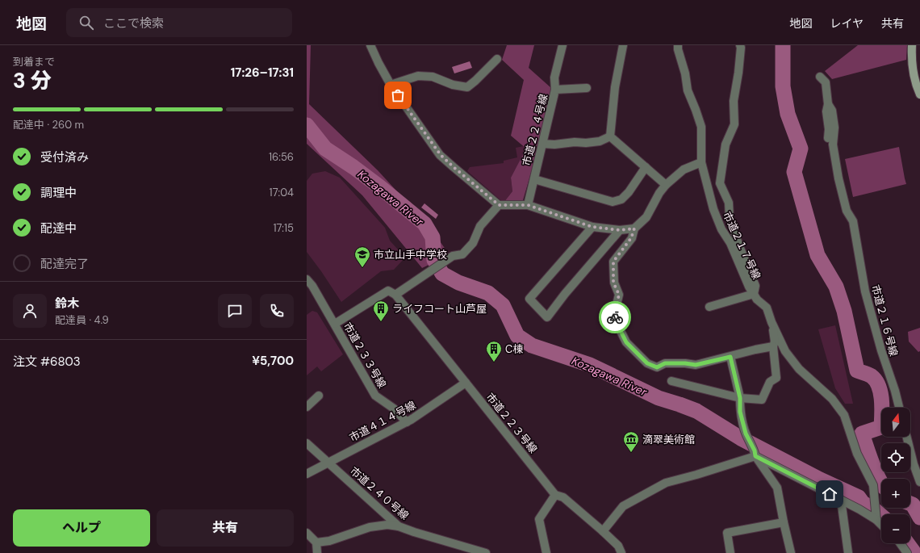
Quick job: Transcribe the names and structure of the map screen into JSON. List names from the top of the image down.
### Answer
{
  "streets": {
    "street": [
      "市道２２４号線",
      "市道２１７号線",
      "市道２１６号線",
      "市道２３３号線",
      "市道４１４号線",
      "市道２２３号線",
      "市道２４０号線"
    ]
  },
  "crossings": [
    ["市道２３３号線", "市道４１４号線"],
    ["市道４１４号線", "市道２２３号線"],
    ["市道４１４号線", "市道２４０号線"]
  ],
  "water": ["Kozagawa River"],
  "places": {
    "school or university": ["市立山手中学校"],
    "building": ["ライフコート山芦屋", "C棟"],
    "museum": ["滴翠美術館"]
  },
  "north": "top",
  "page": {
    "header": "地図",
    "search": "ここで検索",
    "nav": ["地図", "レイヤ", "共有"],
    "heading": ["3 分", "到着まで", "17:26–17:31"],
    "panel": [
      "鈴木",
      "配達員 · 4.9",
      "注文 #6803",
      "¥5,700"
    ],
    "bar": "配達中 · 260 m",
    "list": [
      ["受付済み", "16:56"],
      ["調理中", "17:04"],
      ["配達中", "17:15"],
      "配達完了"
    ],
    "map_buttons": ["+", "−"],
    "buttons": ["ヘルプ", "共有"]
  }
}
